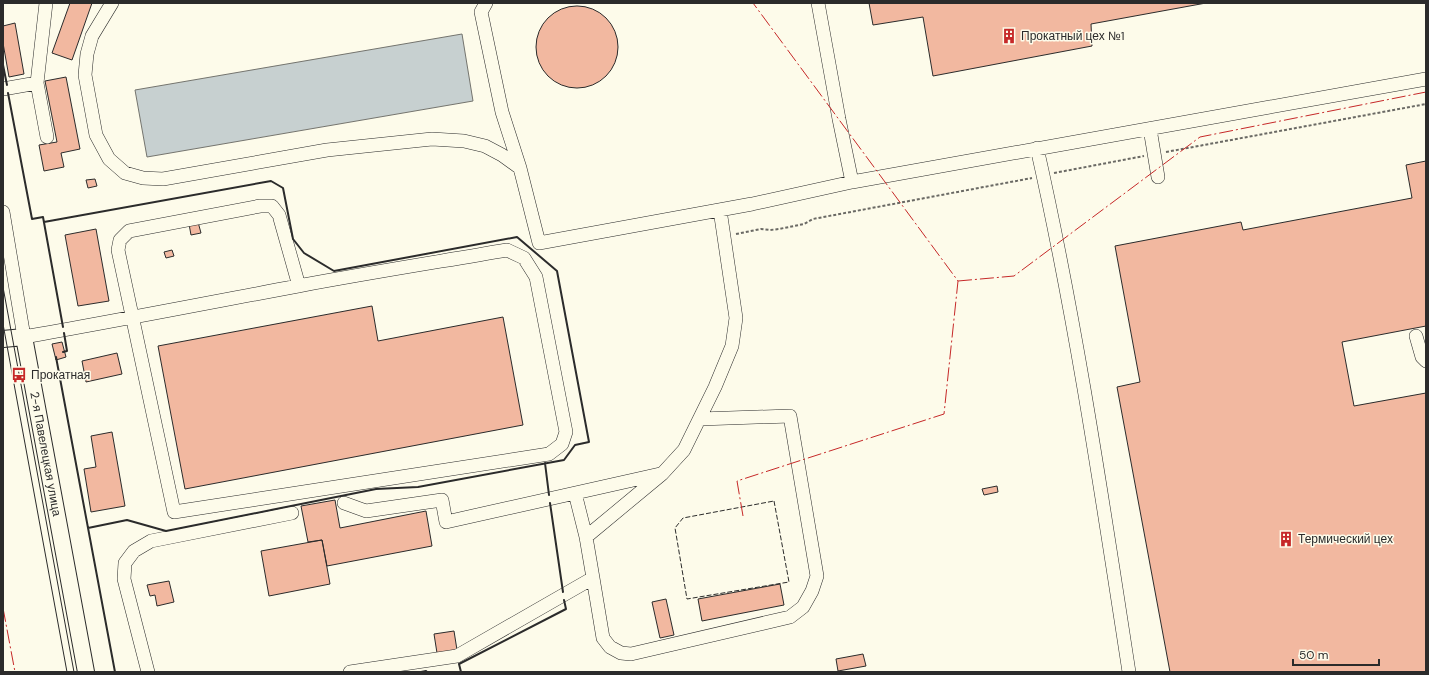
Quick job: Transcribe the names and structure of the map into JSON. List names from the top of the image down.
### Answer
{
  "streets": {
    "main road": ["2-я Павелецкая улица"]
  },
  "places": {
    "building": ["Прокатный цех №1", "Термический цех"],
    "bus stop": ["Прокатная"]
  },
  "scale_bar": "50 m"
}
